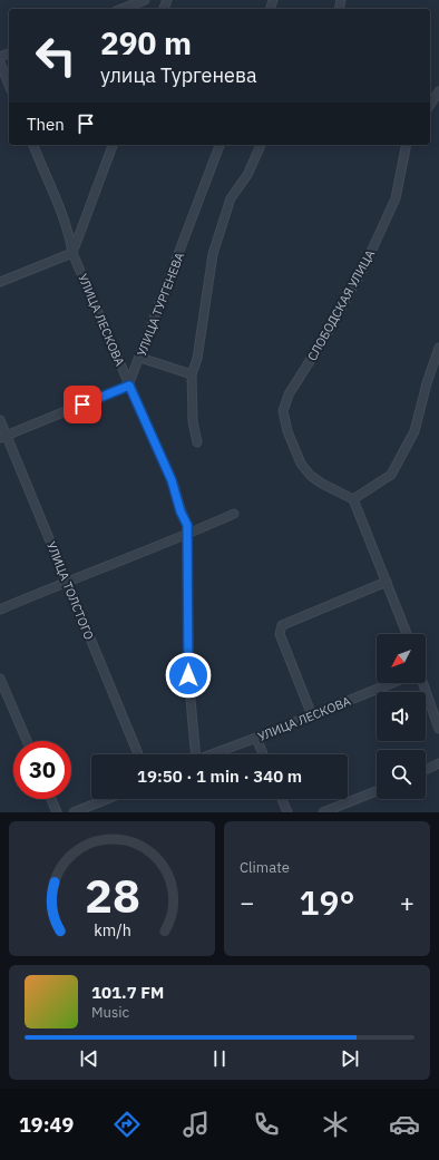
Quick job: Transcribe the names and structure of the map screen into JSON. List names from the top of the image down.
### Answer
{
  "streets": {
    "street": [
      "УЛИЦА ТУРГЕНЕВА",
      "СЛОБОДСКАЯ УЛИЦА",
      "УЛИЦА ЛЕСКОВА",
      "УЛИЦА ТОЛСТОГО"
    ]
  },
  "crossings": [
    ["УЛИЦА ТУРГЕНЕВА", "УЛИЦА ЛЕСКОВА"]
  ],
  "north": "bottom left",
  "page": {
    "turn": ["290 m", "улица Тургенева"],
    "then": "Then",
    "limit": "30",
    "trip": "19:50 · 1 min · 340 m",
    "tile": "Climate",
    "heat": ["−", "19°", "+"],
    "song": ["101.7 FM", "Music"],
    "tabs": "19:49",
    "gauge": ["28", "km/h"]
  }
}
